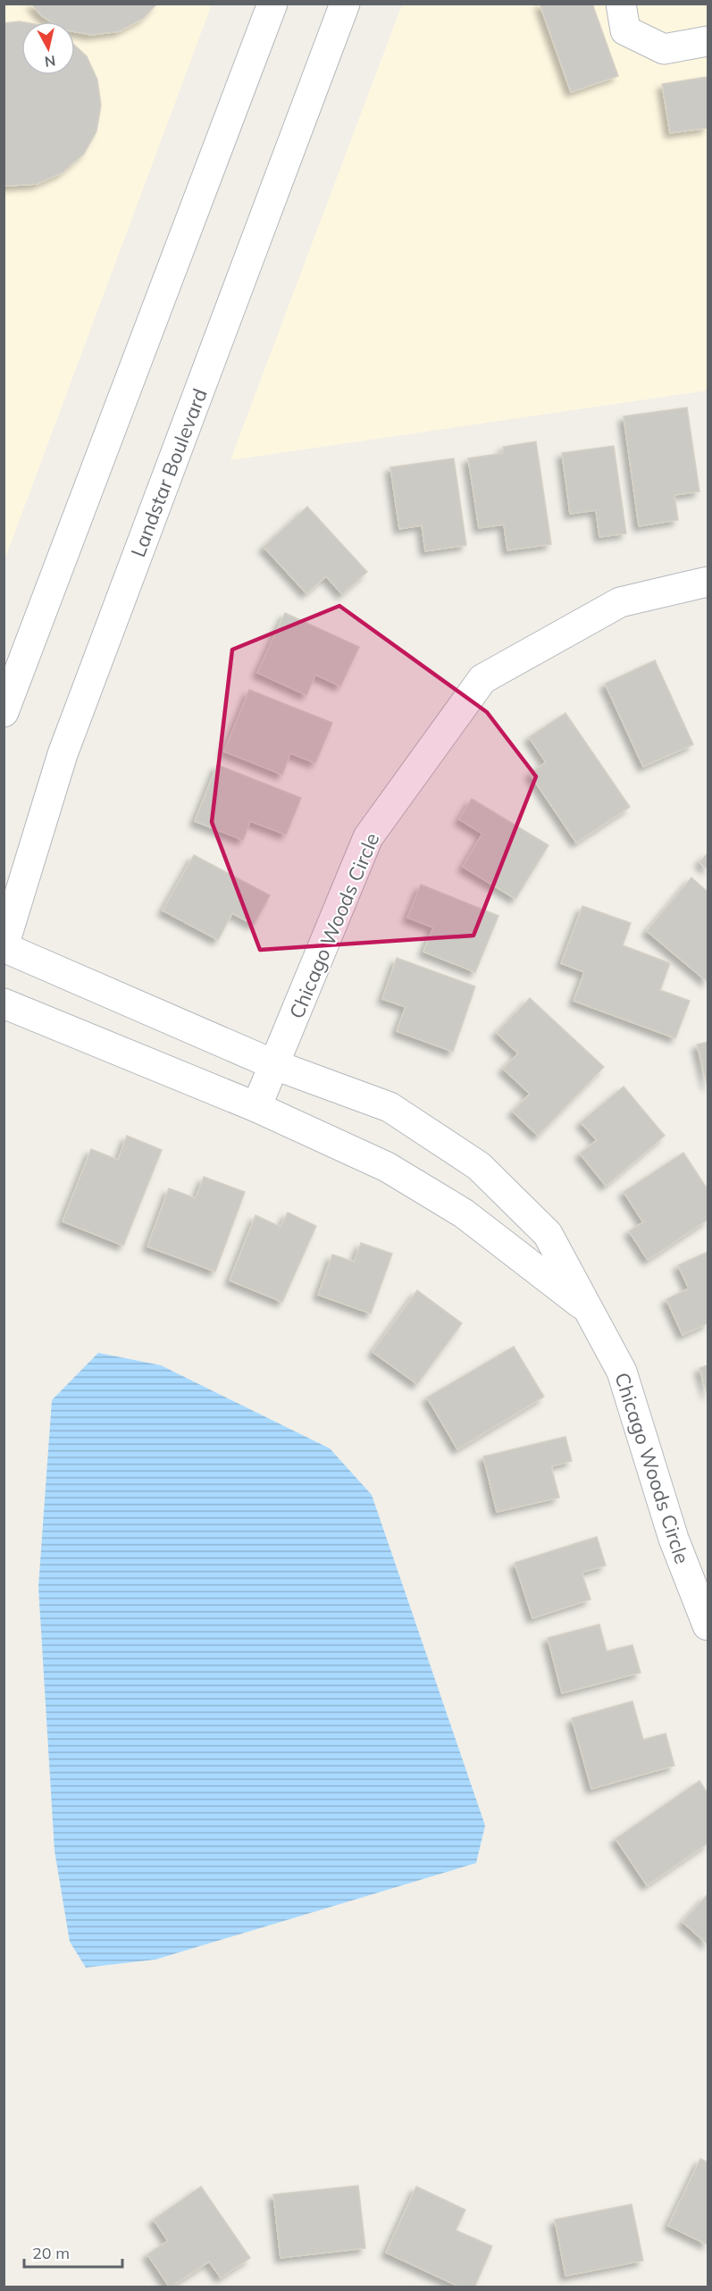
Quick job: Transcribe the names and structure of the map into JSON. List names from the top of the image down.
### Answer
{
  "streets": {
    "street": ["Landstar Boulevard", "Chicago Woods Circle"]
  },
  "crossings": [
    ["Landstar Boulevard", "Chicago Woods Circle"]
  ],
  "scale_bar": "20 m",
  "north": "bottom"
}
